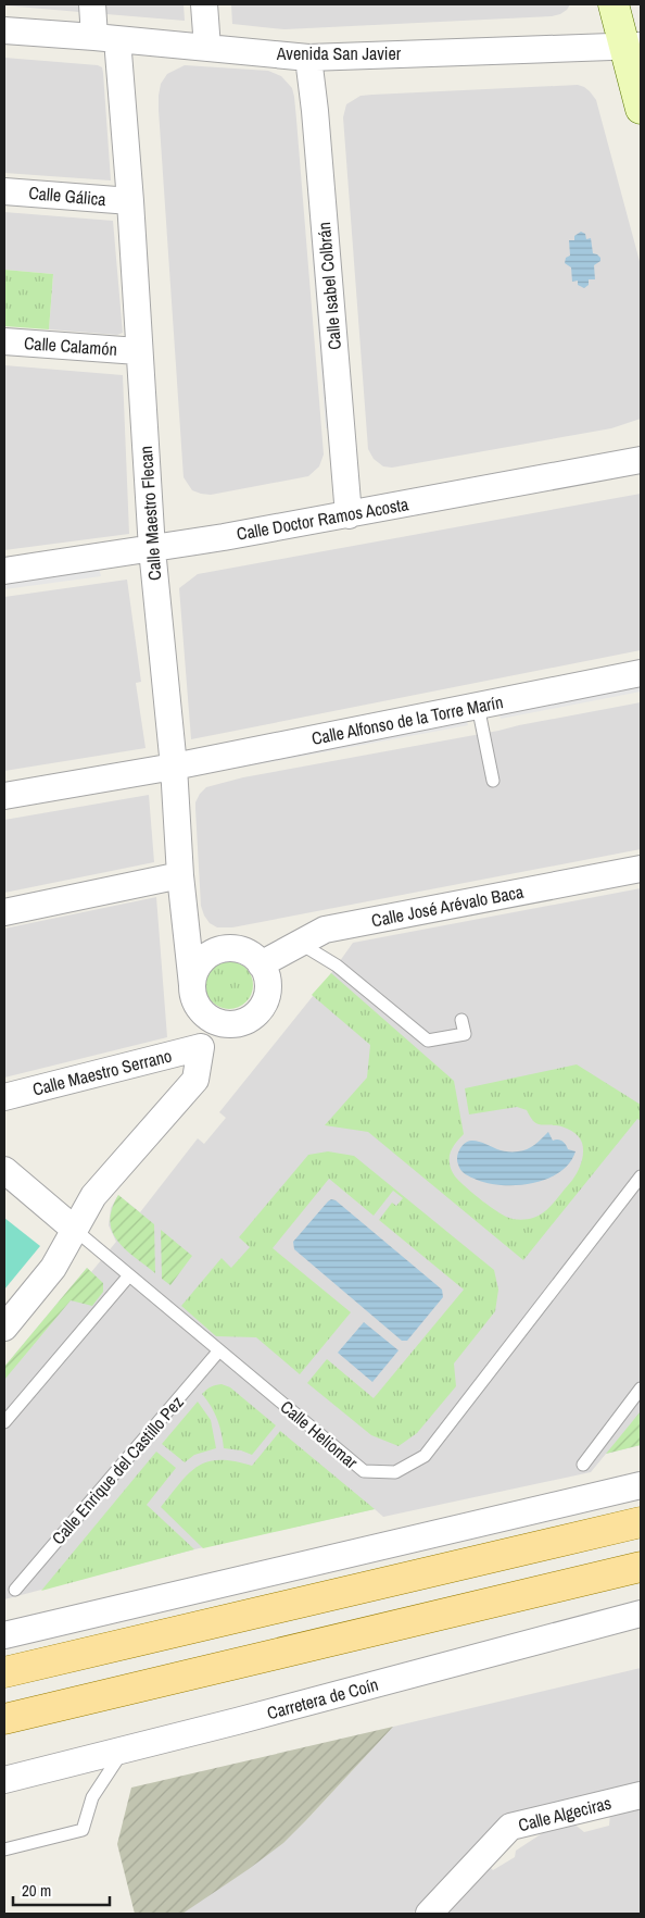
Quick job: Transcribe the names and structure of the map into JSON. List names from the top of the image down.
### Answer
{
  "streets": {
    "street": [
      "Avenida San Javier",
      "Calle Gálica",
      "Calle Isabel Colbrán",
      "Calle Calamón",
      "Calle Maestro Flecan",
      "Calle Doctor Ramos Acosta",
      "Calle Alfonso de la Torre Marín",
      "Calle José Arévalo Baca",
      "Calle Maestro Serrano",
      "Calle Heliomar",
      "Carretera de Coín",
      "Calle Algeciras"
    ],
    "lane": ["Calle Enrique del Castillo Pez"]
  },
  "crossings": [
    ["Avenida San Javier", "Calle Isabel Colbrán"],
    ["Avenida San Javier", "Calle Maestro Flecan"],
    ["Calle Gálica", "Calle Maestro Flecan"],
    ["Calle Isabel Colbrán", "Calle Doctor Ramos Acosta"],
    ["Calle Calamón", "Calle Maestro Flecan"],
    ["Calle Maestro Flecan", "Calle Doctor Ramos Acosta"],
    ["Calle Maestro Flecan", "Calle Alfonso de la Torre Marín"],
    ["Calle Maestro Flecan", "Calle José Arévalo Baca"],
    ["Calle Heliomar", "Calle Enrique del Castillo Pez"]
  ],
  "scale_bar": "20 m"
}
